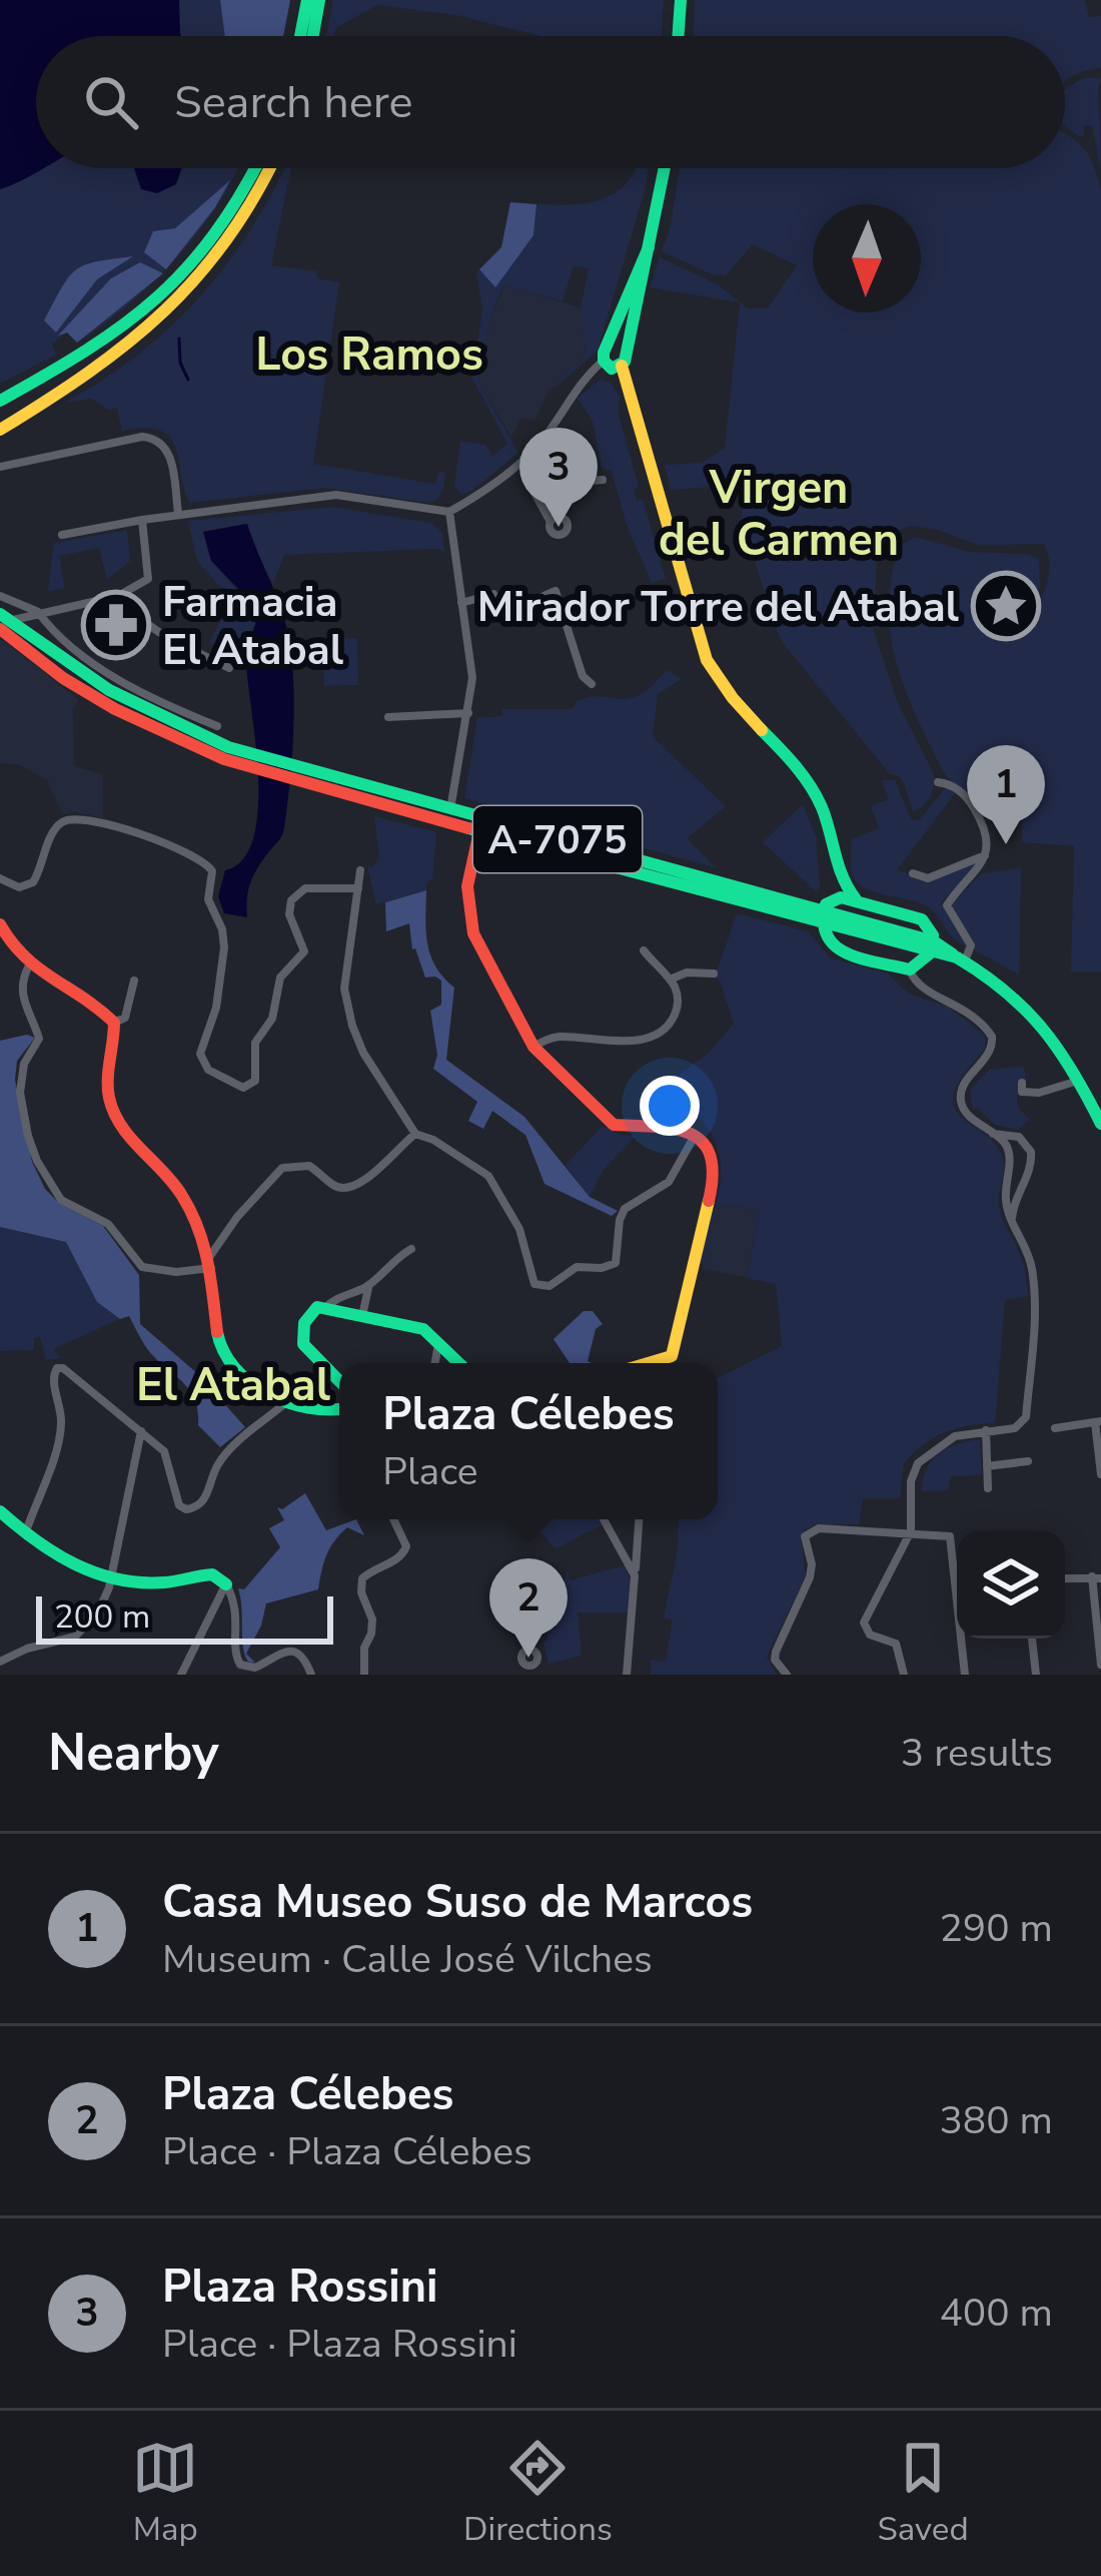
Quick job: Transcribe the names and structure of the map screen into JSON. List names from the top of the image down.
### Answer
{
  "streets": {
    "street": ["A-7075"]
  },
  "districts": ["Los Ramos", "Virgen del Carmen", "El Atabal"],
  "places": {
    "place": ["Mirador Torre del Atabal"],
    "pharmacy": ["Farmacia El Atabal"]
  },
  "scale_bar": "200 m",
  "north": "bottom",
  "page": {
    "search": "Search here",
    "pins": ["3", "1", "2"],
    "popup": ["Plaza Célebes", "Place"],
    "scale": "200 m",
    "heading": ["Nearby", "3 results"],
    "list": [
      {
        "mark": "1",
        "name": "Casa Museo Suso de Marcos",
        "note": "Museum · Calle José Vilches",
        "value": "290 m"
      },
      {
        "mark": "2",
        "name": "Plaza Célebes",
        "note": "Place · Plaza Célebes",
        "value": "380 m"
      },
      {
        "mark": "3",
        "name": "Plaza Rossini",
        "note": "Place · Plaza Rossini",
        "value": "400 m"
      }
    ],
    "nav": ["Map", "Directions", "Saved"]
  }
}
